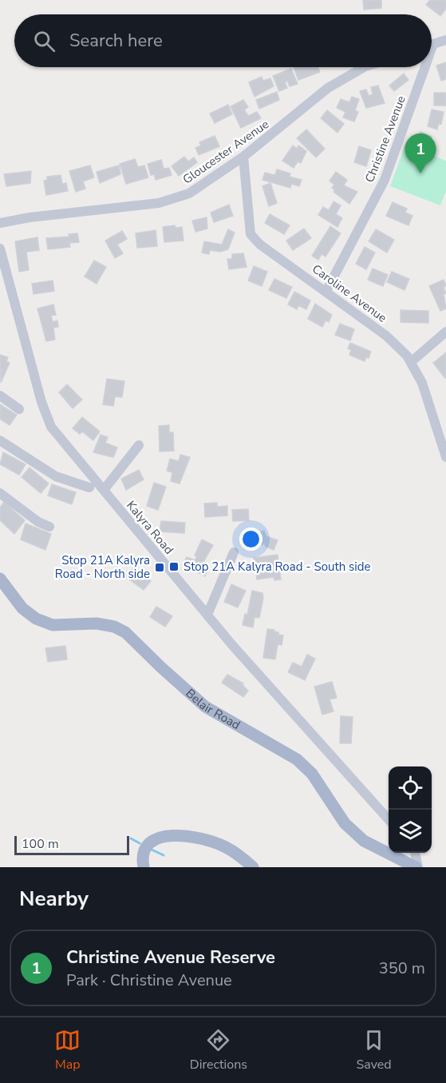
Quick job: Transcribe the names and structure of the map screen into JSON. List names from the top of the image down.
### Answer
{
  "streets": {
    "main road": ["Belair Road"],
    "street": [
      "Christine Avenue",
      "Gloucester Avenue",
      "Caroline Avenue",
      "Kalyra Road"
    ]
  },
  "crossings": [
    ["Christine Avenue", "Caroline Avenue"],
    ["Gloucester Avenue", "Caroline Avenue"]
  ],
  "places": {
    "transit": ["Stop 21A Kalyra Road - South side", "Stop 21A Kalyra Road - North side"]
  },
  "scale_bar": "100 m",
  "page": {
    "search": "Search here",
    "pins": "1",
    "scale": "100 m",
    "heading": "Nearby",
    "list": [
      {
        "mark": "1",
        "name": "Christine Avenue Reserve",
        "note": "Park · Christine Avenue",
        "value": "350 m"
      }
    ],
    "nav": ["Map", "Directions", "Saved"]
  }
}
